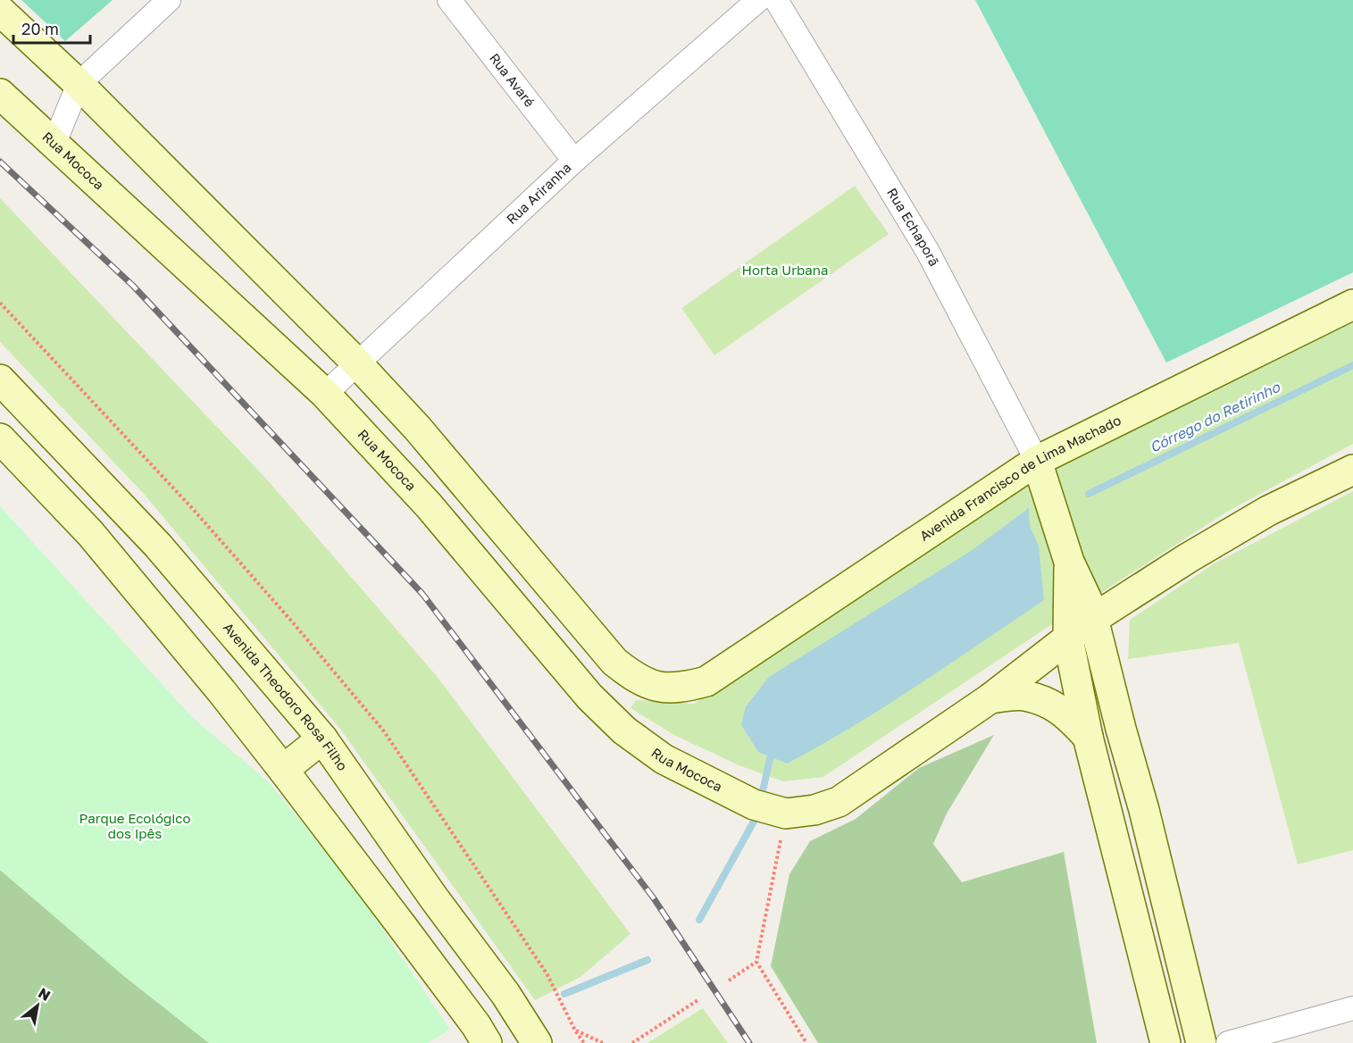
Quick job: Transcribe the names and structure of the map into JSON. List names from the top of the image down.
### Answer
{
  "streets": {
    "main road": ["Rua Mococa", "Avenida Francisco de Lima Machado", "Avenida Theodoro Rosa Filho"],
    "street": ["Rua Avaré", "Rua Ariranha", "Rua Echaporã"]
  },
  "crossings": [
    ["Rua Avaré", "Rua Ariranha"],
    ["Rua Mococa", "Rua Ariranha"],
    ["Rua Ariranha", "Avenida Francisco de Lima Machado"],
    ["Rua Echaporã", "Avenida Francisco de Lima Machado"]
  ],
  "water": ["Córrego do Retirinho"],
  "parks": ["Horta Urbana", "Parque Ecológico dos Ipês"],
  "scale_bar": "20 m",
  "north": "top right"
}
